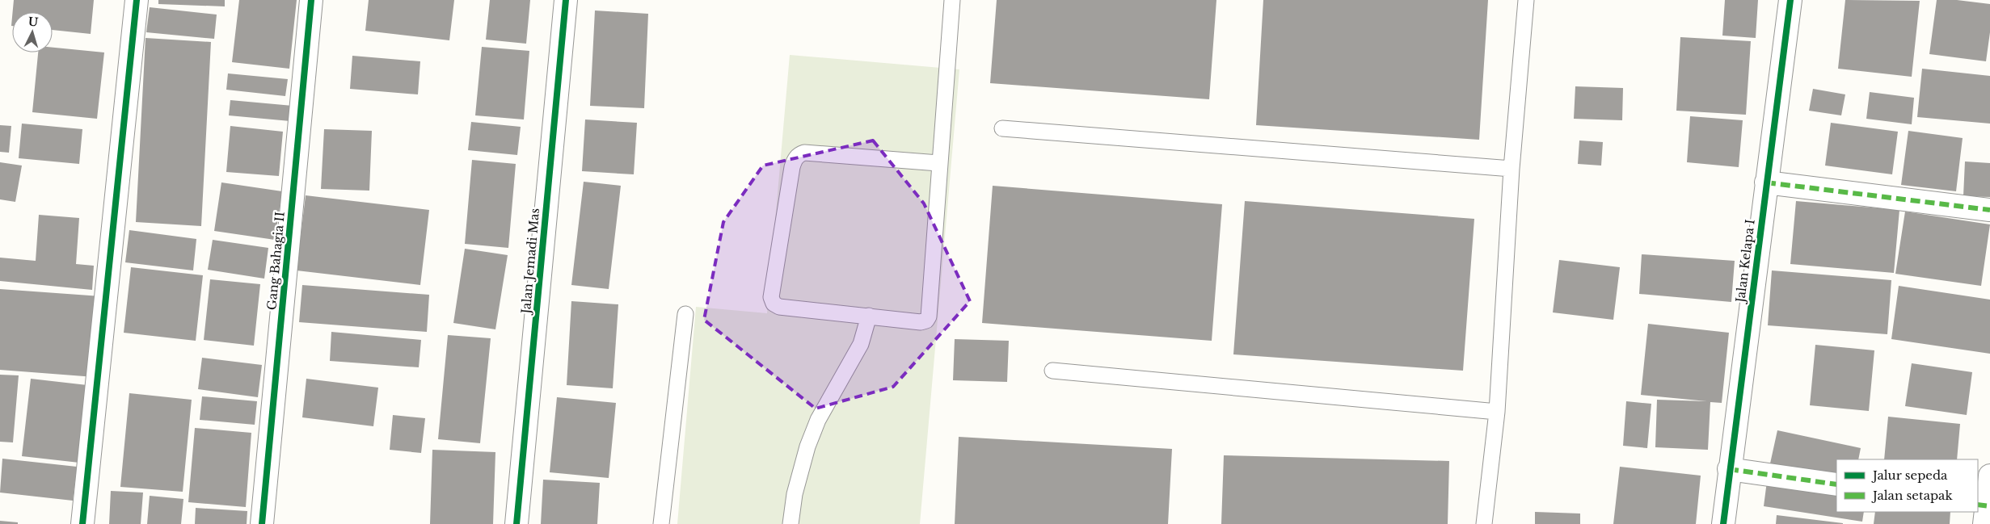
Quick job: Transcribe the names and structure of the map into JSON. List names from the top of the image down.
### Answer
{
  "streets": {
    "street": ["Gang Bahagia II", "Jalan Jemadi Mas", "Jalan Kelapa I"]
  },
  "legend": ["Jalur sepeda", "Jalan setapak"],
  "north": "top"
}
